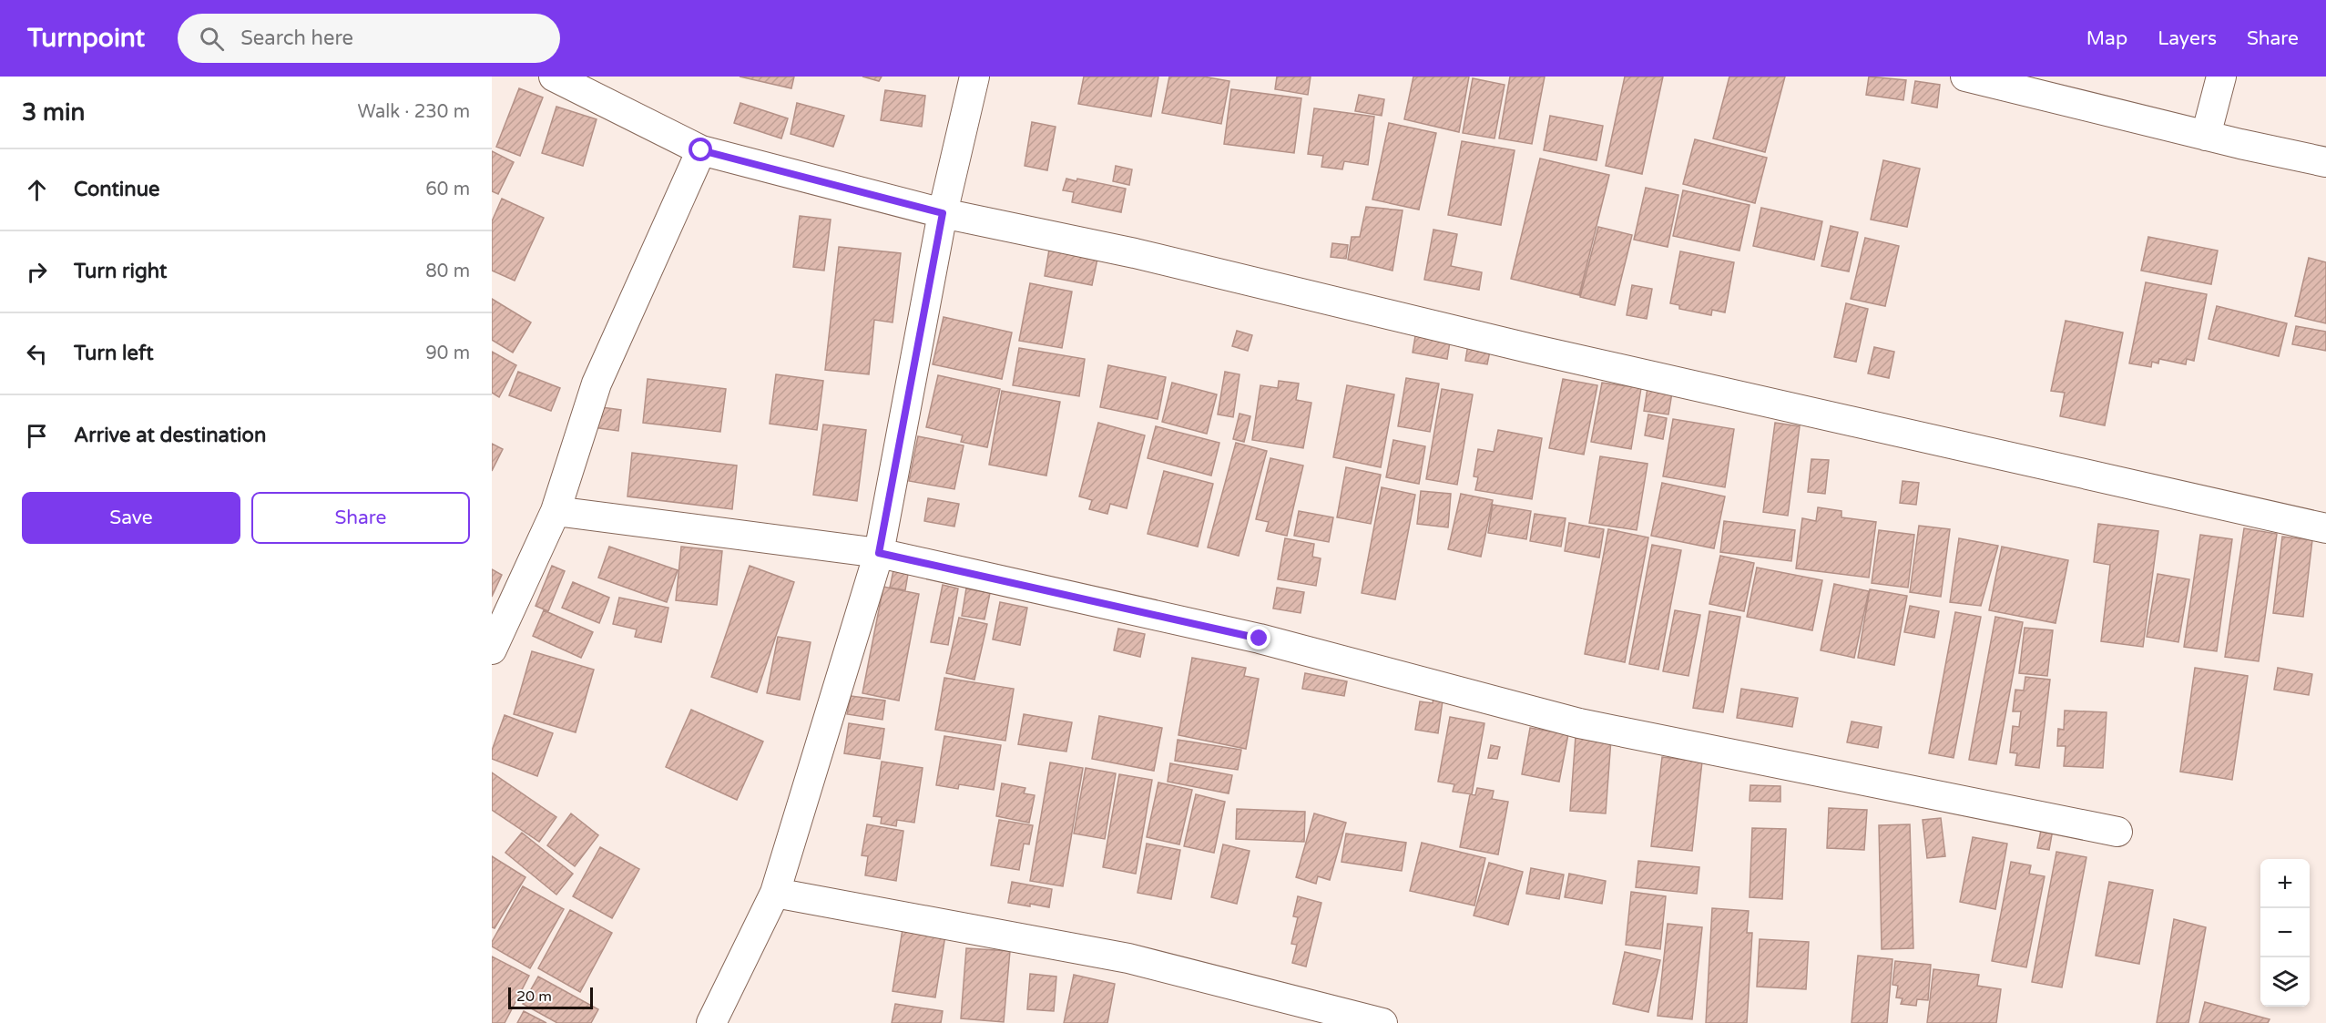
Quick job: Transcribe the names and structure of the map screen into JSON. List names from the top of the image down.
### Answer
{
  "scale_bar": "20 m",
  "page": {
    "header": "Turnpoint",
    "search": "Search here",
    "nav": ["Map", "Layers", "Share"],
    "heading": ["3 min", "Walk · 230 m"],
    "list": [
      ["Continue", "60 m"],
      ["Turn right", "80 m"],
      ["Turn left", "90 m"],
      "Arrive at destination"
    ],
    "buttons": ["Save", "Share"],
    "map_buttons": ["+", "−"],
    "scale": "20 m"
  }
}
